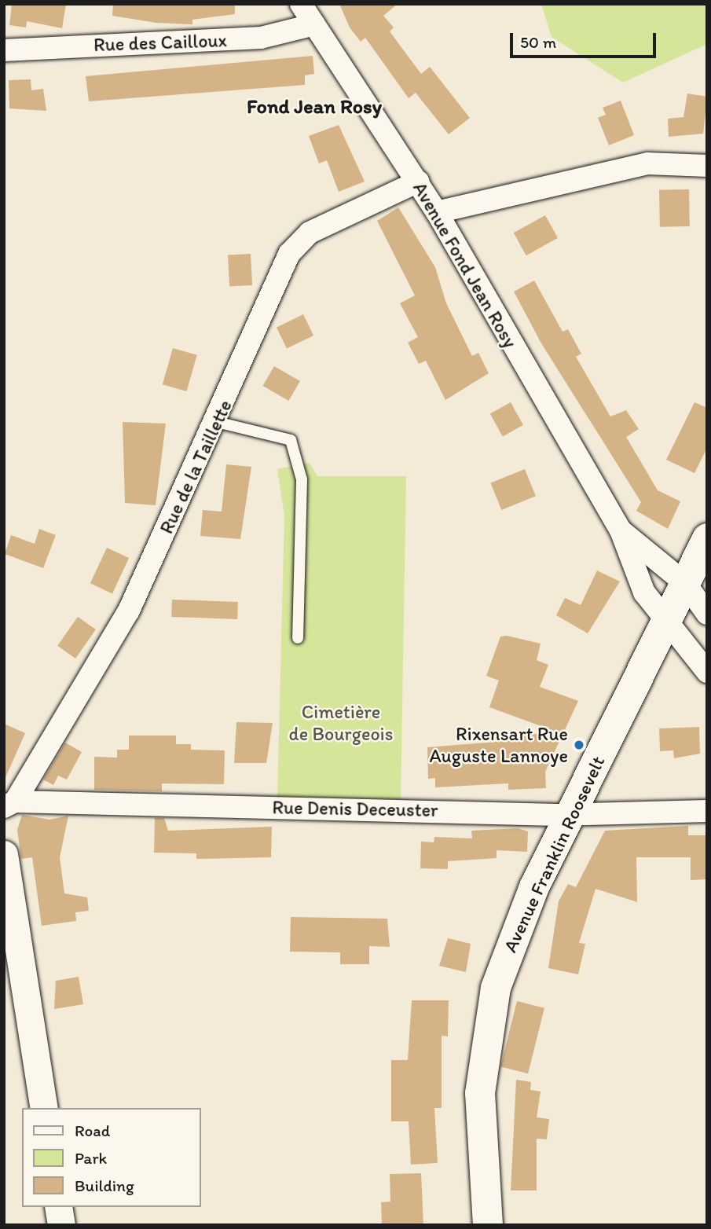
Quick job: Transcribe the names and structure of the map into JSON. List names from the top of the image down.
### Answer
{
  "streets": {
    "main road": ["Avenue Franklin Roosevelt"],
    "street": [
      "Rue des Cailloux",
      "Avenue Fond Jean Rosy",
      "Rue de la Taillette",
      "Rue Denis Deceuster"
    ]
  },
  "crossings": [
    ["Rue des Cailloux", "Avenue Fond Jean Rosy"],
    ["Avenue Fond Jean Rosy", "Rue de la Taillette"],
    ["Avenue Fond Jean Rosy", "Avenue Franklin Roosevelt"],
    ["Rue de la Taillette", "Rue Denis Deceuster"],
    ["Rue Denis Deceuster", "Avenue Franklin Roosevelt"]
  ],
  "districts": ["Fond Jean Rosy"],
  "parks": ["Cimetière de Bourgeois"],
  "places": ["Rixensart Rue Auguste Lannoye"],
  "legend": ["Road", "Park", "Building"],
  "scale_bar": "50 m"
}
